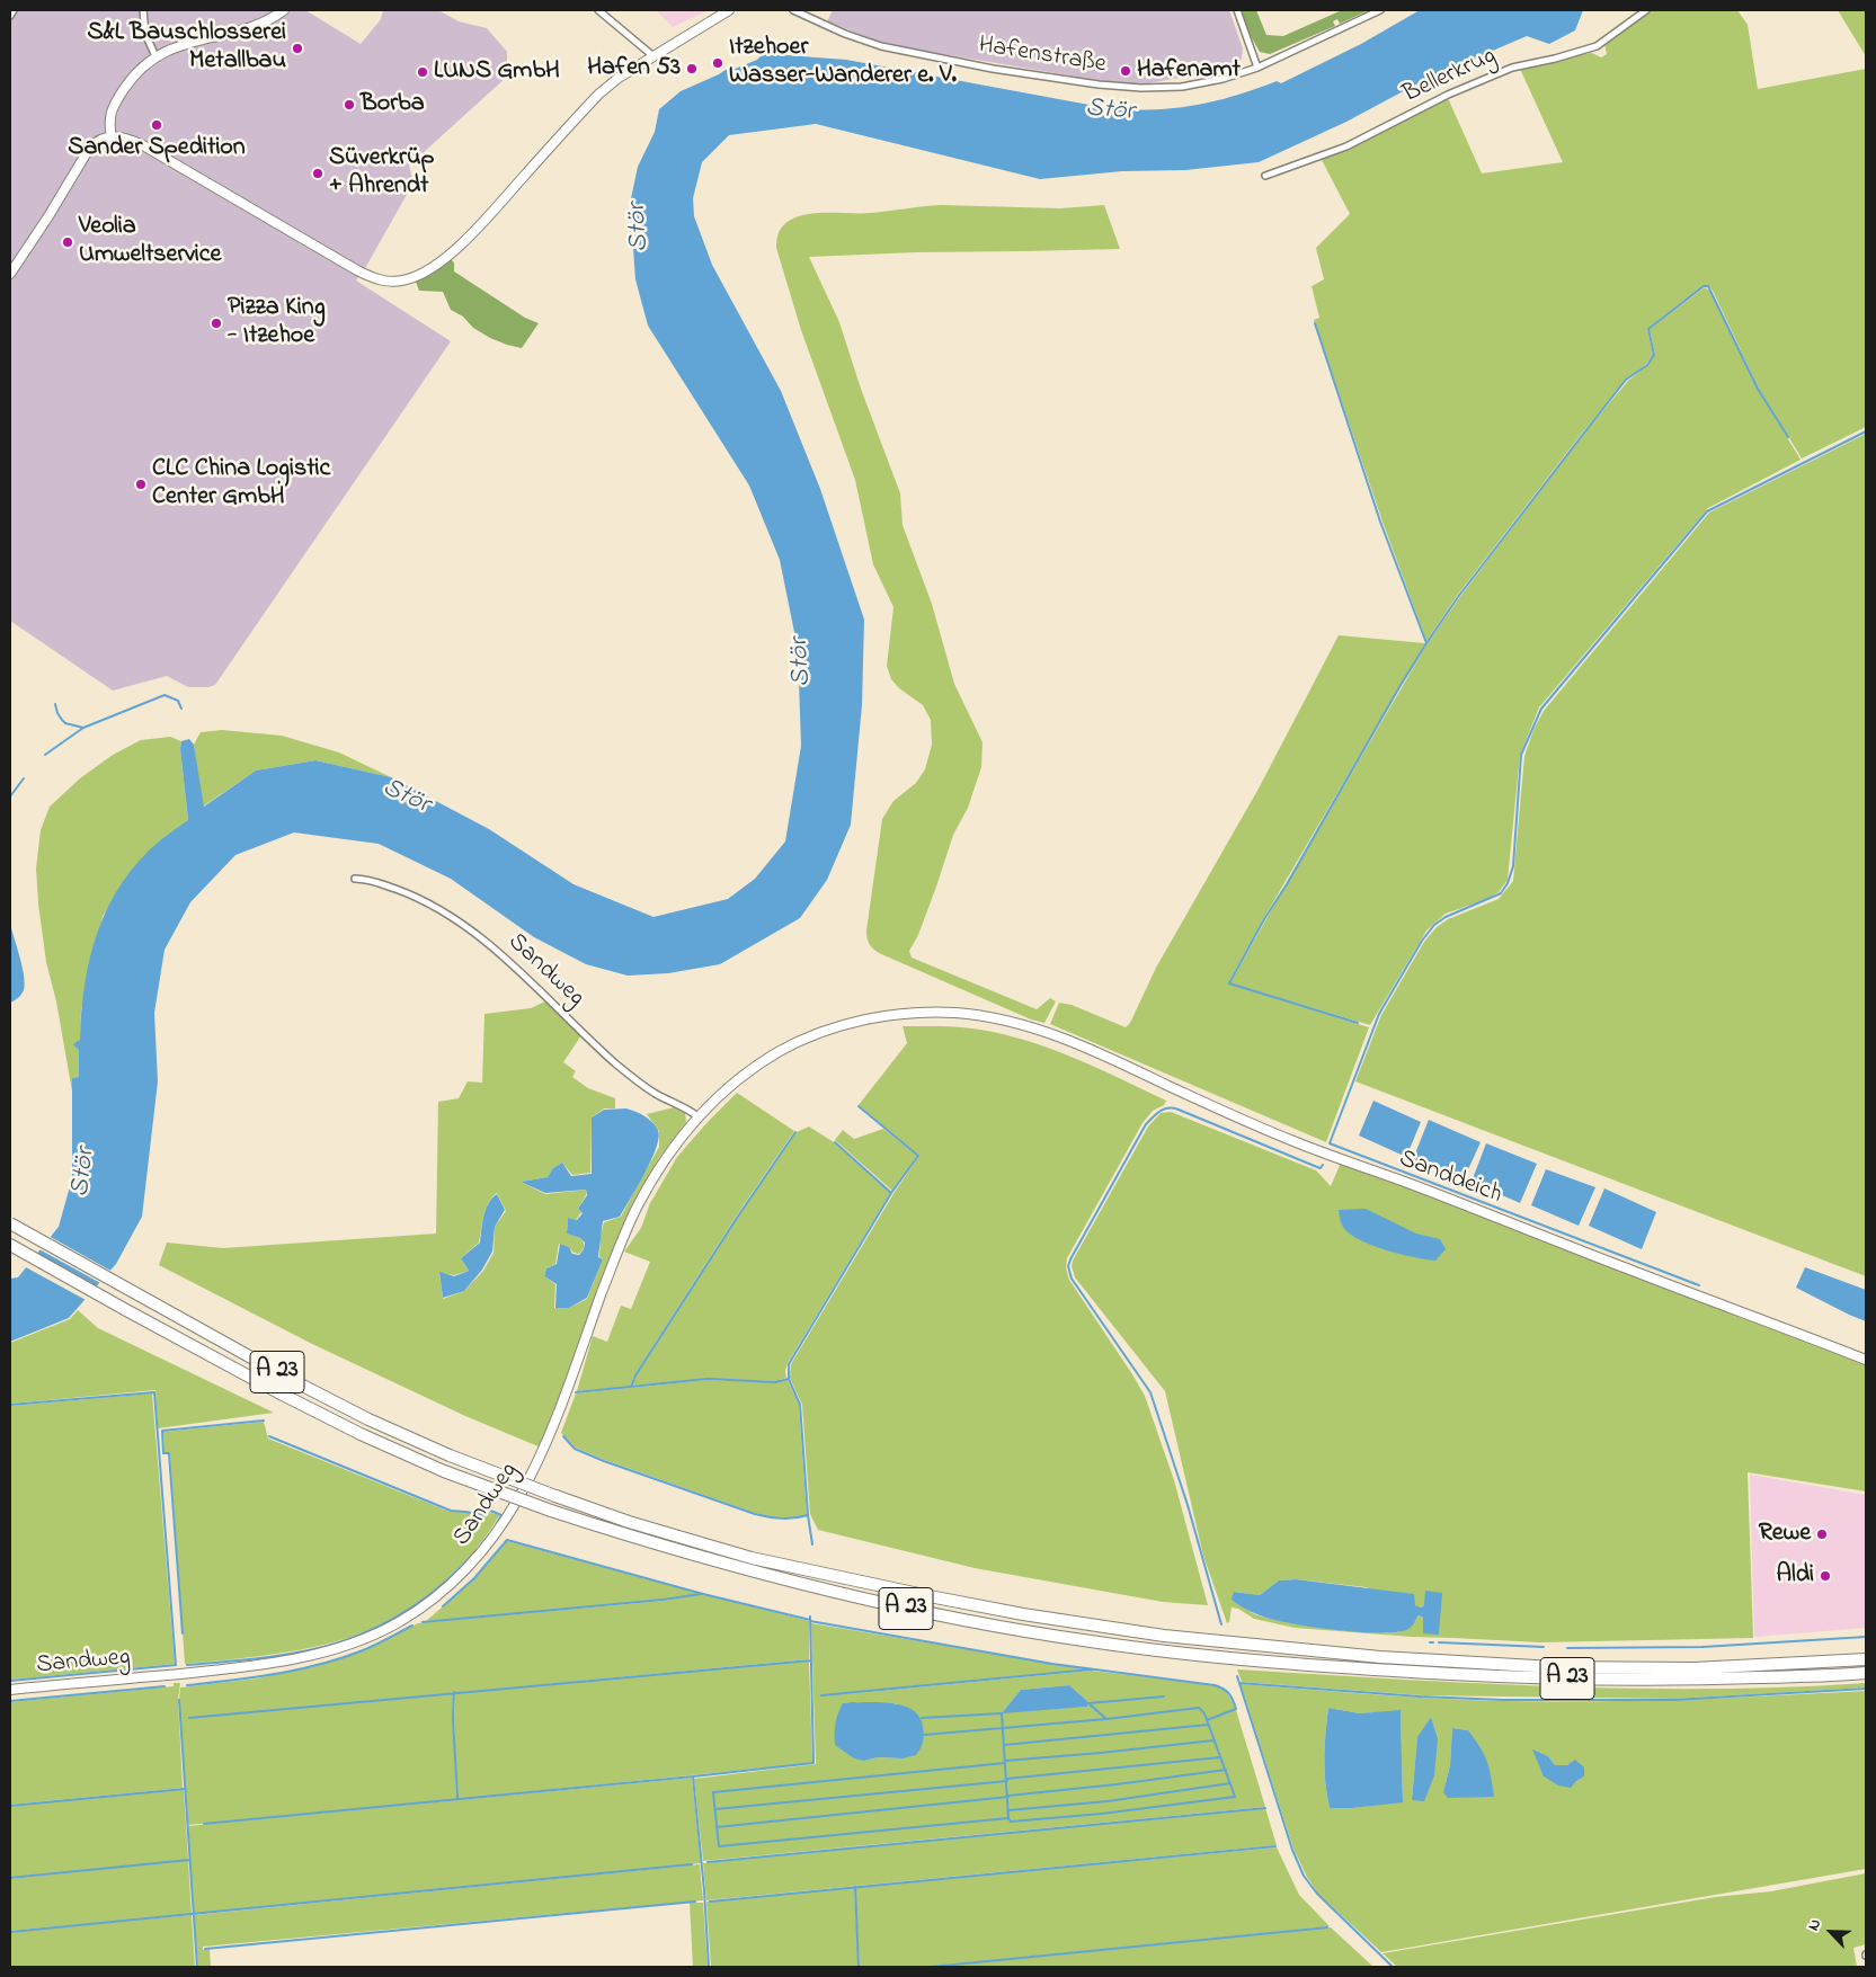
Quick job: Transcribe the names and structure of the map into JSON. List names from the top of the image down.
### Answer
{
  "streets": {
    "highway": ["A 23"],
    "street": [
      "Hafenstraße",
      "Bellerkrug",
      "Sandweg",
      "Sanddeich"
    ]
  },
  "crossings": [
    ["Sandweg", "Sanddeich"]
  ],
  "water": ["Stör"],
  "places": [
    "S&L Bauschlosserei Metallbau",
    "Itzehoer Wasser-Wanderer e. V.",
    "Hafen 53",
    "Hafenamt",
    "LUNS GmbH",
    "Borba",
    "Sander Spedition",
    "Süverkrüp + Ahrendt",
    "Veolia Umweltservice",
    "Pizza King - Itzehoe",
    "CLC China Logistic Center GmbH",
    "Rewe",
    "Aldi"
  ],
  "north": "top left"
}
